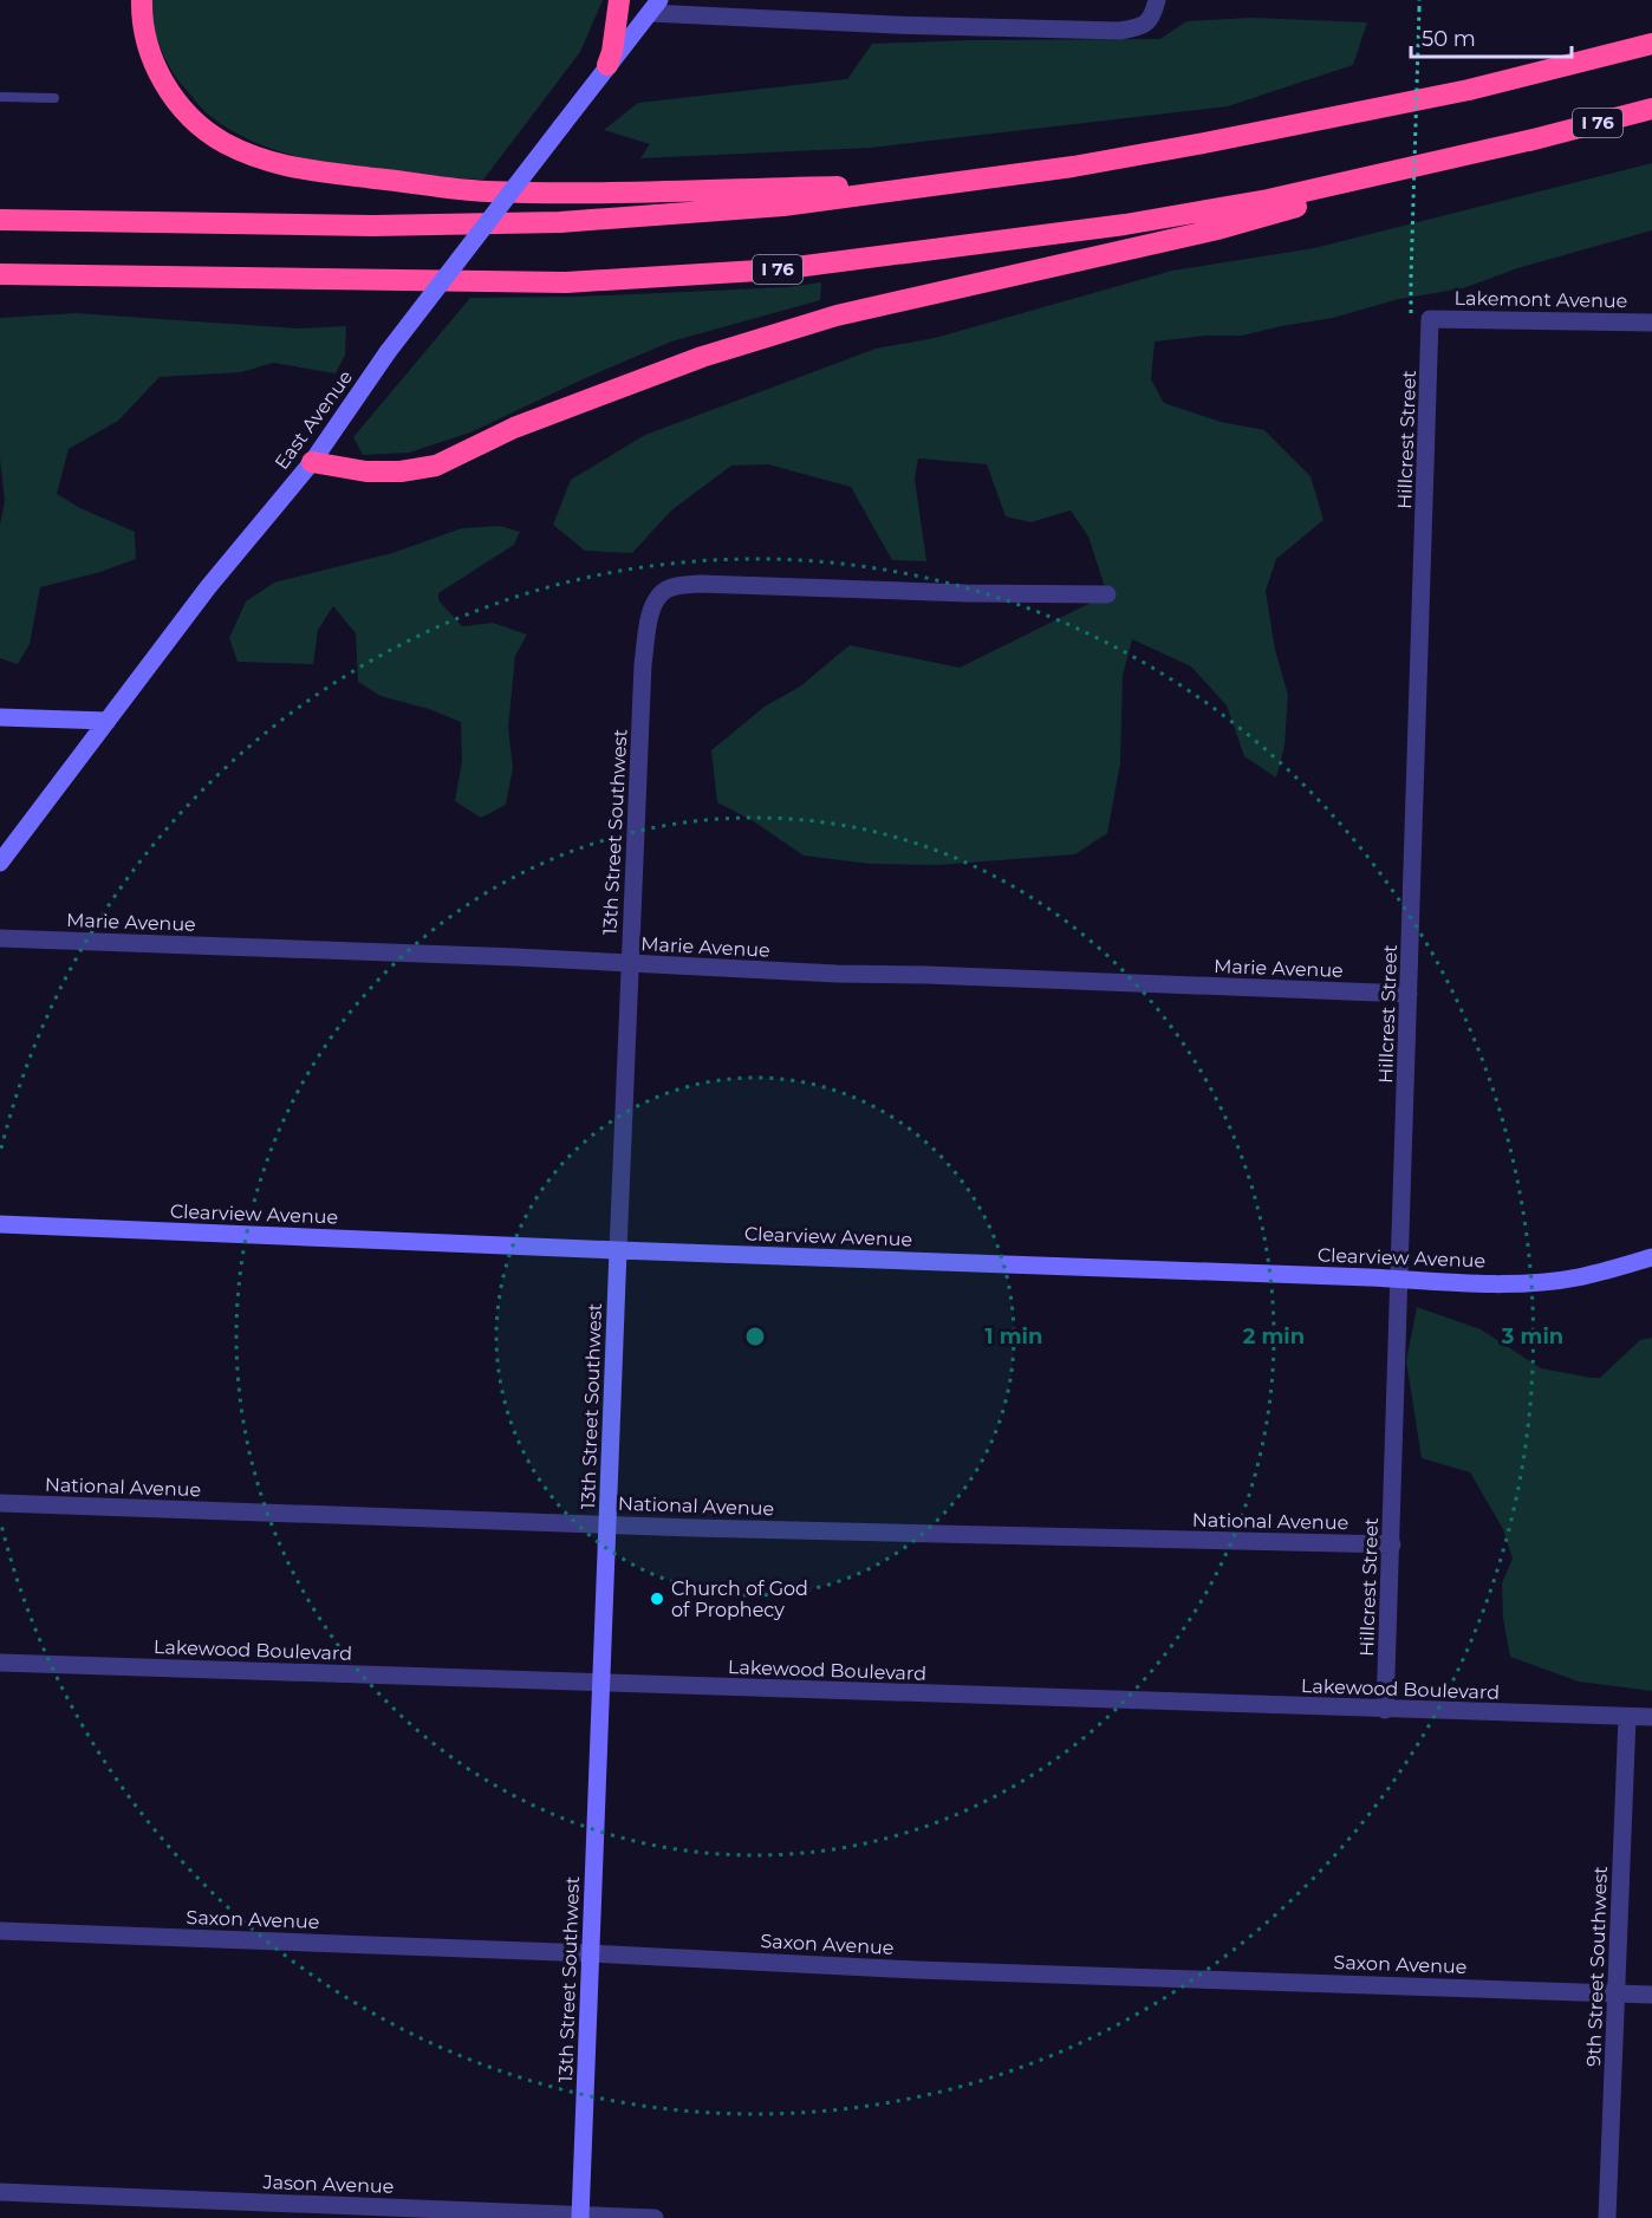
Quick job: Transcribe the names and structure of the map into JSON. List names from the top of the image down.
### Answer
{
  "streets": {
    "highway": ["I 76"],
    "street": [
      "Lakemont Avenue",
      "East Avenue",
      "Hillcrest Street",
      "13th Street Southwest",
      "Marie Avenue",
      "Clearview Avenue",
      "National Avenue",
      "Lakewood Boulevard",
      "Saxon Avenue",
      "9th Street Southwest",
      "Jason Avenue"
    ]
  },
  "crossings": [
    ["Lakemont Avenue", "Hillcrest Street"],
    ["Hillcrest Street", "Marie Avenue"],
    ["Hillcrest Street", "Clearview Avenue"],
    ["Hillcrest Street", "National Avenue"],
    ["Hillcrest Street", "Lakewood Boulevard"],
    ["13th Street Southwest", "Marie Avenue"],
    ["13th Street Southwest", "Clearview Avenue"],
    ["13th Street Southwest", "National Avenue"],
    ["13th Street Southwest", "Lakewood Boulevard"],
    ["13th Street Southwest", "Saxon Avenue"],
    ["13th Street Southwest", "Jason Avenue"],
    ["Lakewood Boulevard", "9th Street Southwest"],
    ["Saxon Avenue", "9th Street Southwest"]
  ],
  "places": ["Church of God of Prophecy"],
  "scale_bar": "50 m",
  "rings": ["1 min", "2 min", "3 min"]
}
